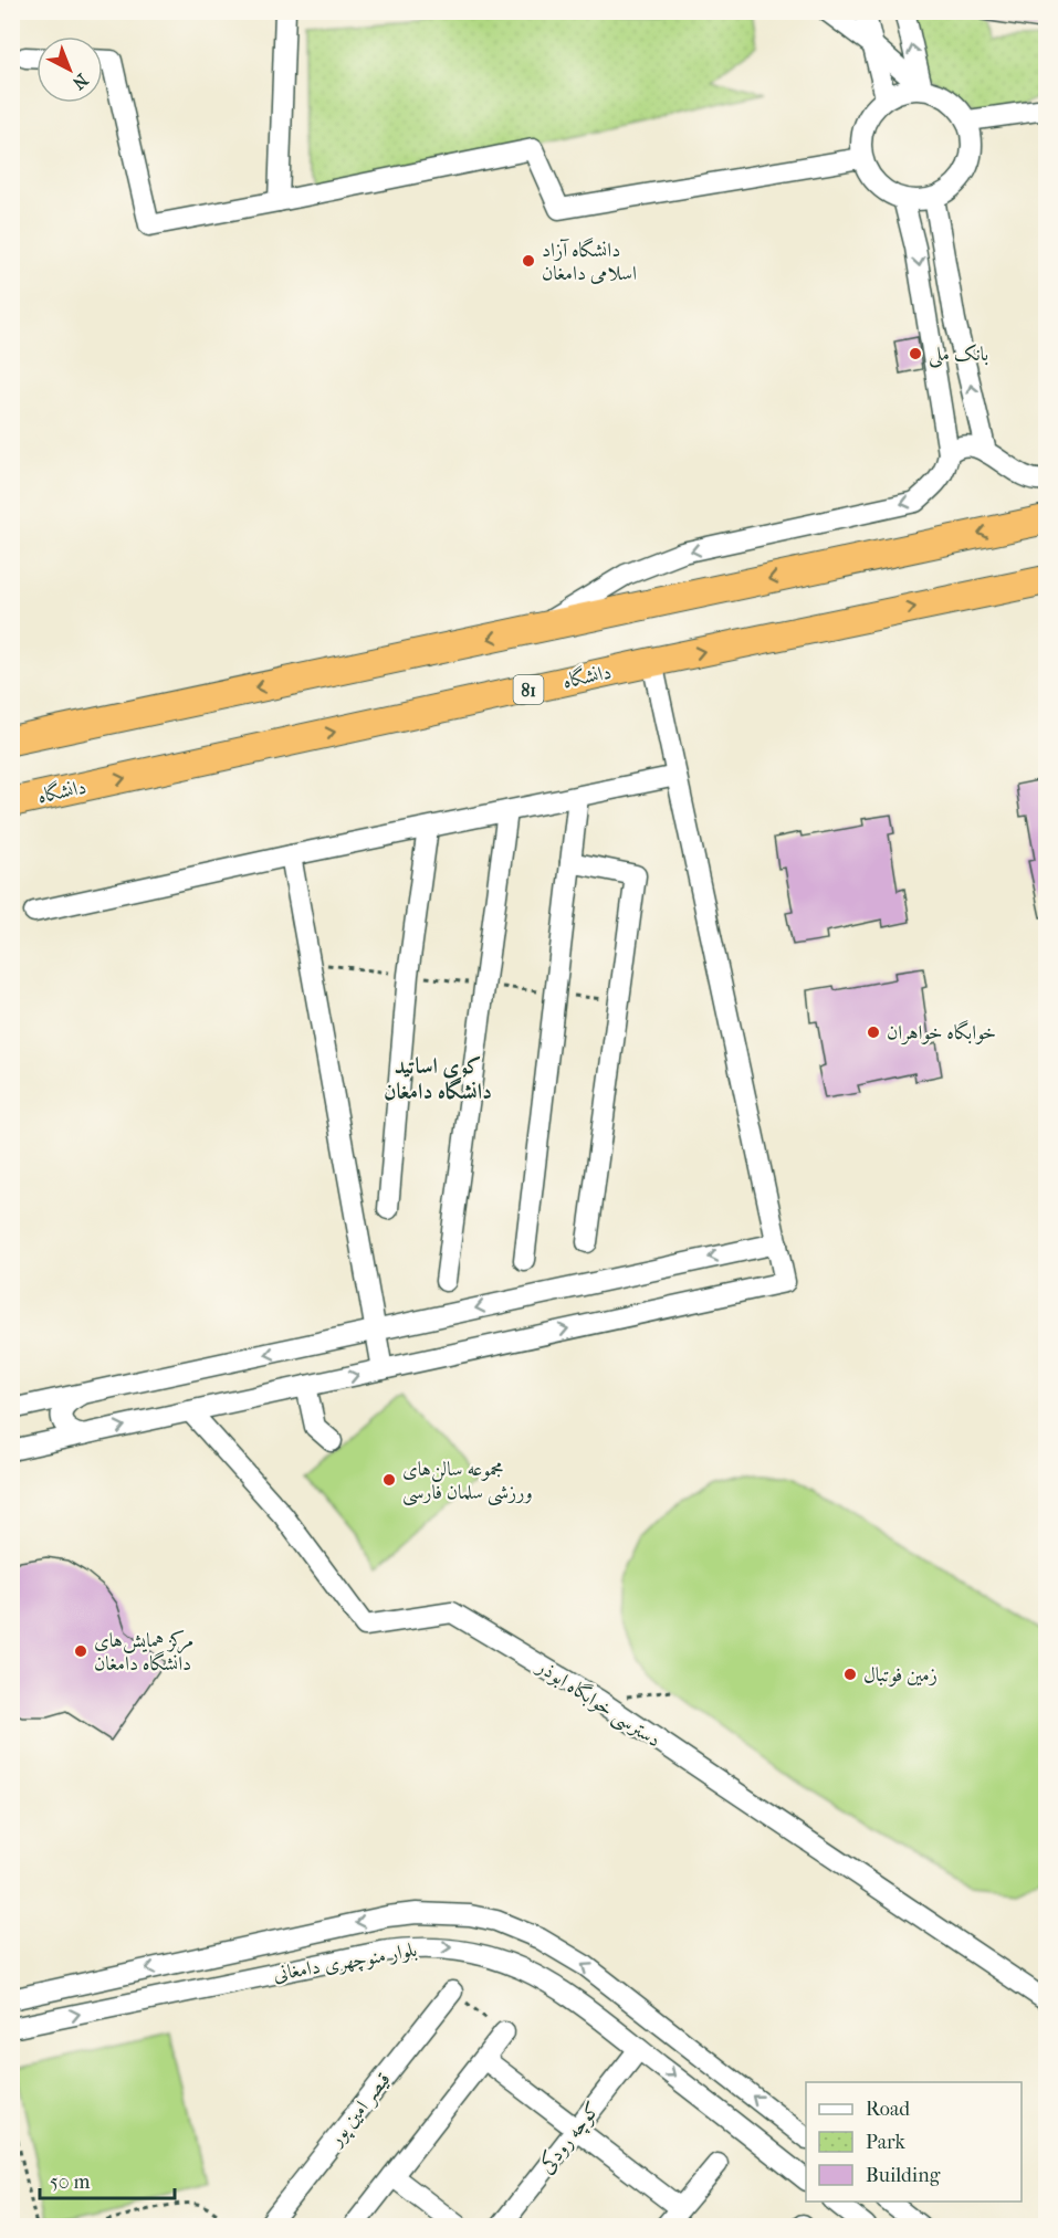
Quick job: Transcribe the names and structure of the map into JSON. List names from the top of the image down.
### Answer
{
  "streets": {
    "highway": ["دانشگاه", "81"],
    "street": [
      "دسترسی خوابگاه ابوذر",
      "بلوار منوچهری دامغانی",
      "قیصر امین پور",
      "کوچه رودکی"
    ]
  },
  "crossings": [
    ["بلوار منوچهری دامغانی", "کوچه رودکی"]
  ],
  "districts": ["کوی اساتید دانشگاه دامغان"],
  "places": [
    "دانشگاه آزاد اسلامی دامغان",
    "بانک ملی",
    "خوابگاه خواهران",
    "مجموعه سالن‌های ورزشی سلمان فارسی",
    "مرکز همایش‌های دانشگاه دامغان",
    "زمین فوتبال"
  ],
  "legend": ["Road", "Park", "Building"],
  "scale_bar": "50 m",
  "north": "bottom right"
}
